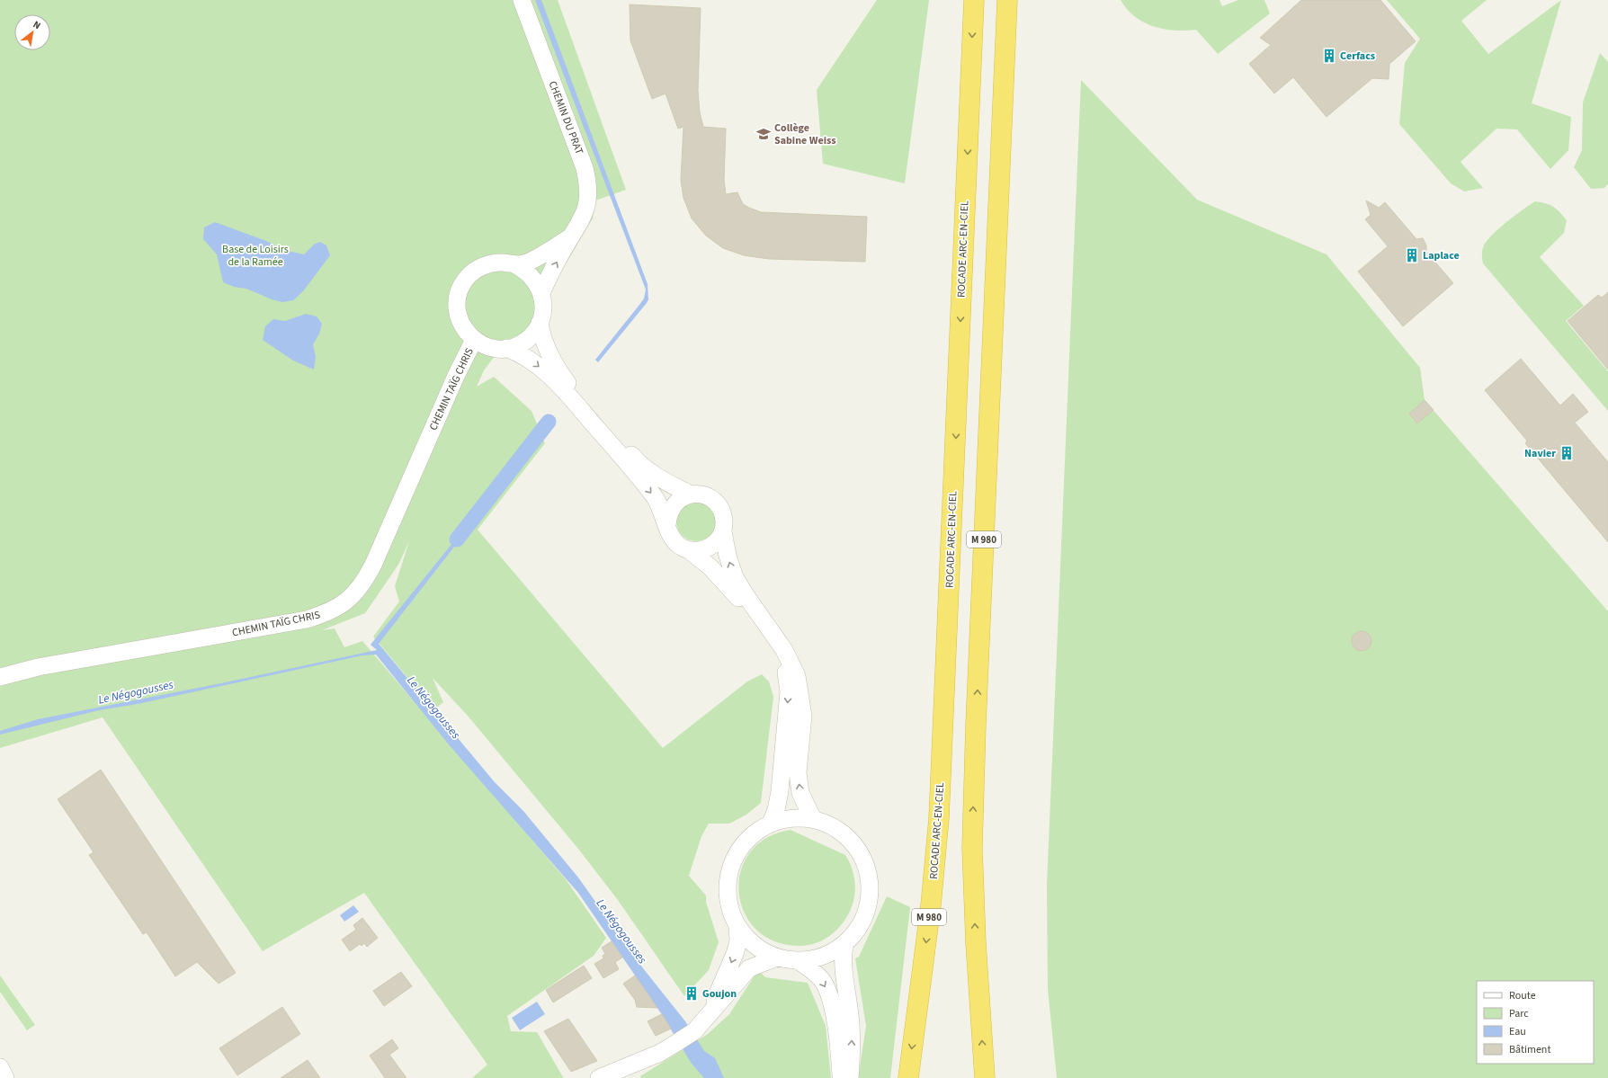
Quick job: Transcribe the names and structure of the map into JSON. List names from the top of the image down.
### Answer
{
  "streets": {
    "highway": ["ROCADE ARC-EN-CIEL", "M 980"],
    "street": ["CHEMIN DU PRAT", "CHEMIN TAÏG CHRIS"]
  },
  "crossings": [
    ["CHEMIN DU PRAT", "CHEMIN TAÏG CHRIS"]
  ],
  "water": ["Le Négogousses"],
  "parks": ["Base de Loisirs de la Ramée"],
  "places": {
    "building": [
      "Cerfacs",
      "Laplace",
      "Navier",
      "Goujon"
    ],
    "school or university": ["Collège Sabine Weiss"]
  },
  "legend": [
    "Route",
    "Parc",
    "Eau",
    "Bâtiment"
  ],
  "north": "top right"
}
